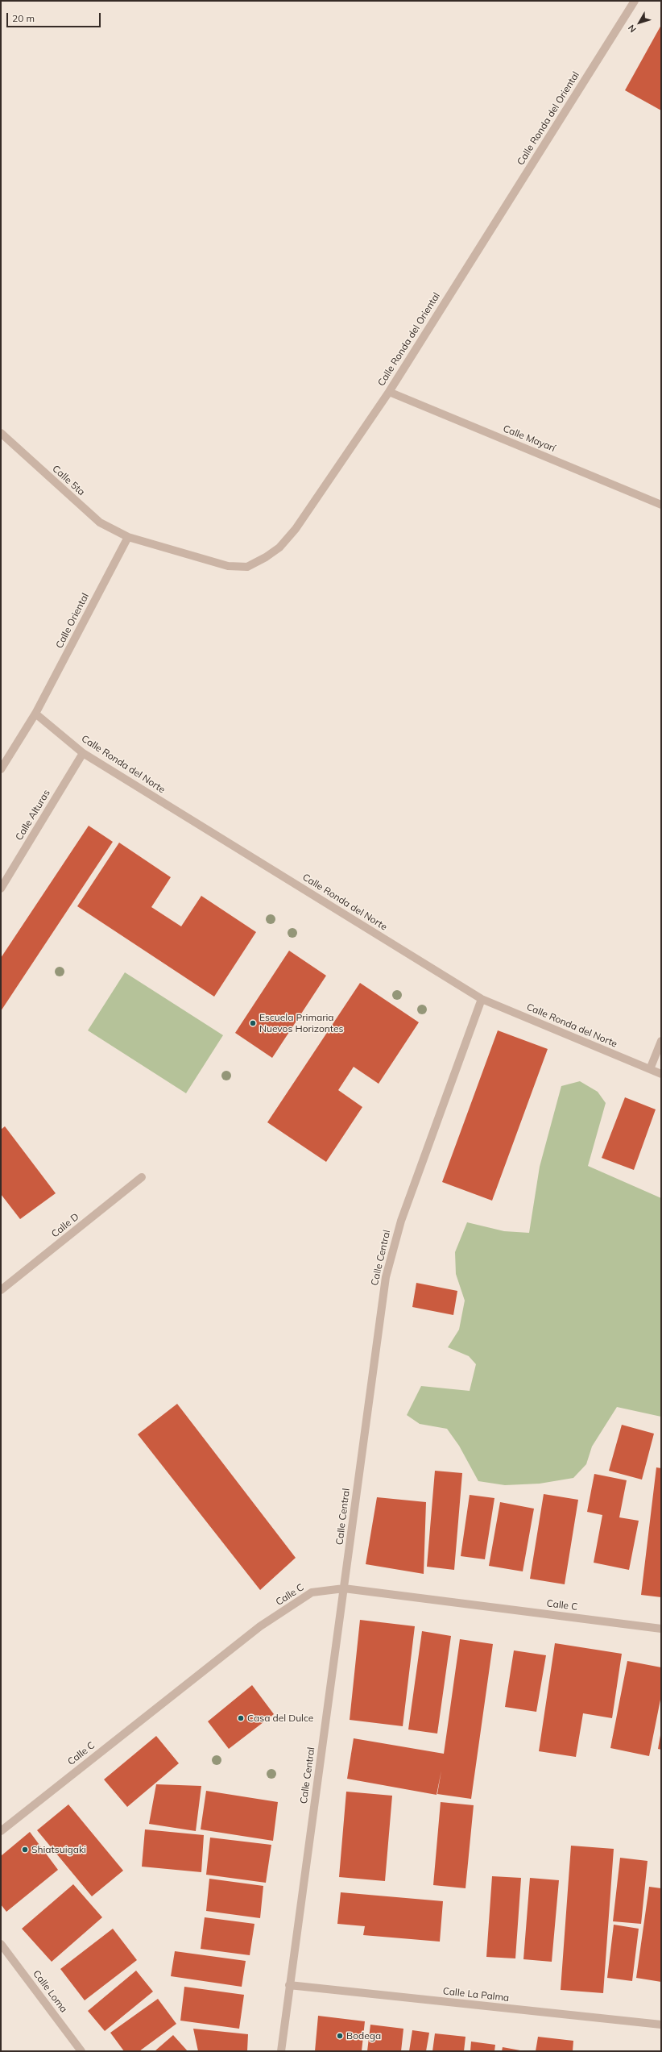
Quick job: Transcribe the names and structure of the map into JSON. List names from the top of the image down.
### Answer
{
  "streets": {
    "street": [
      "Calle Ronda del Oriental",
      "Calle Mayarí",
      "Calle 5ta",
      "Calle Oriental",
      "Calle Ronda del Norte",
      "Calle Alturas",
      "Calle D",
      "Calle Central",
      "Calle C",
      "Calle Loma",
      "Calle La Palma"
    ]
  },
  "crossings": [
    ["Calle Ronda del Oriental", "Calle Mayarí"],
    ["Calle Ronda del Oriental", "Calle 5ta"],
    ["Calle Ronda del Oriental", "Calle Oriental"],
    ["Calle 5ta", "Calle Oriental"],
    ["Calle Oriental", "Calle Ronda del Norte"],
    ["Calle Ronda del Norte", "Calle Alturas"],
    ["Calle Ronda del Norte", "Calle Central"],
    ["Calle Central", "Calle C"],
    ["Calle Central", "Calle La Palma"]
  ],
  "places": [
    "Escuela Primaria Nuevos Horizontes",
    "Casa del Dulce",
    "Shiatsuigaki",
    "Bodega"
  ],
  "scale_bar": "20 m",
  "north": "bottom left"
}
